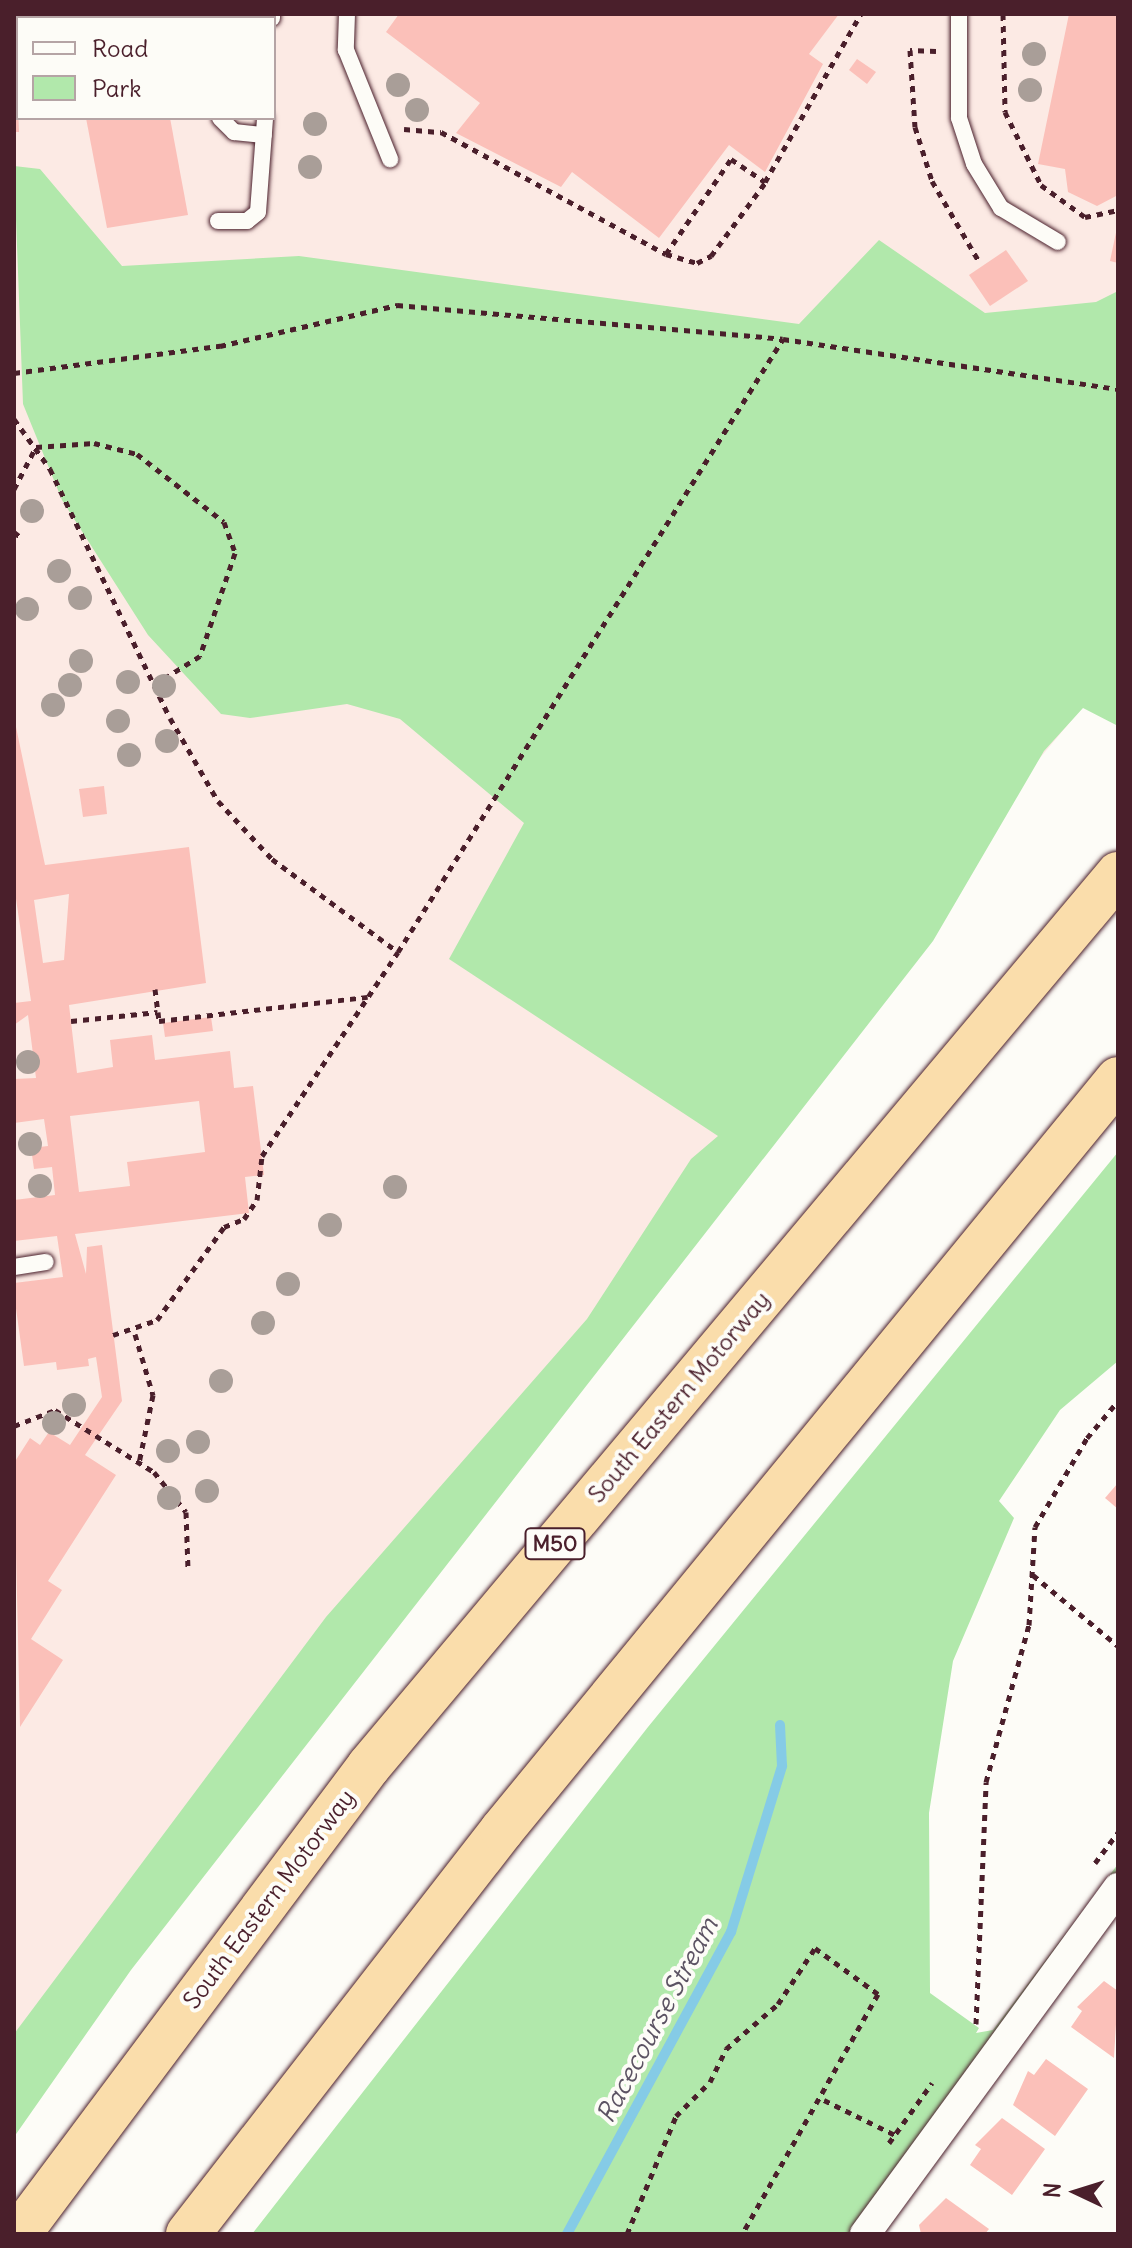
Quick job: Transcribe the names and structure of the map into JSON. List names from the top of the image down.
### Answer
{
  "streets": {
    "highway": ["South Eastern Motorway", "M50"]
  },
  "water": ["Racecourse Stream"],
  "legend": ["Road", "Park"],
  "north": "left"
}
